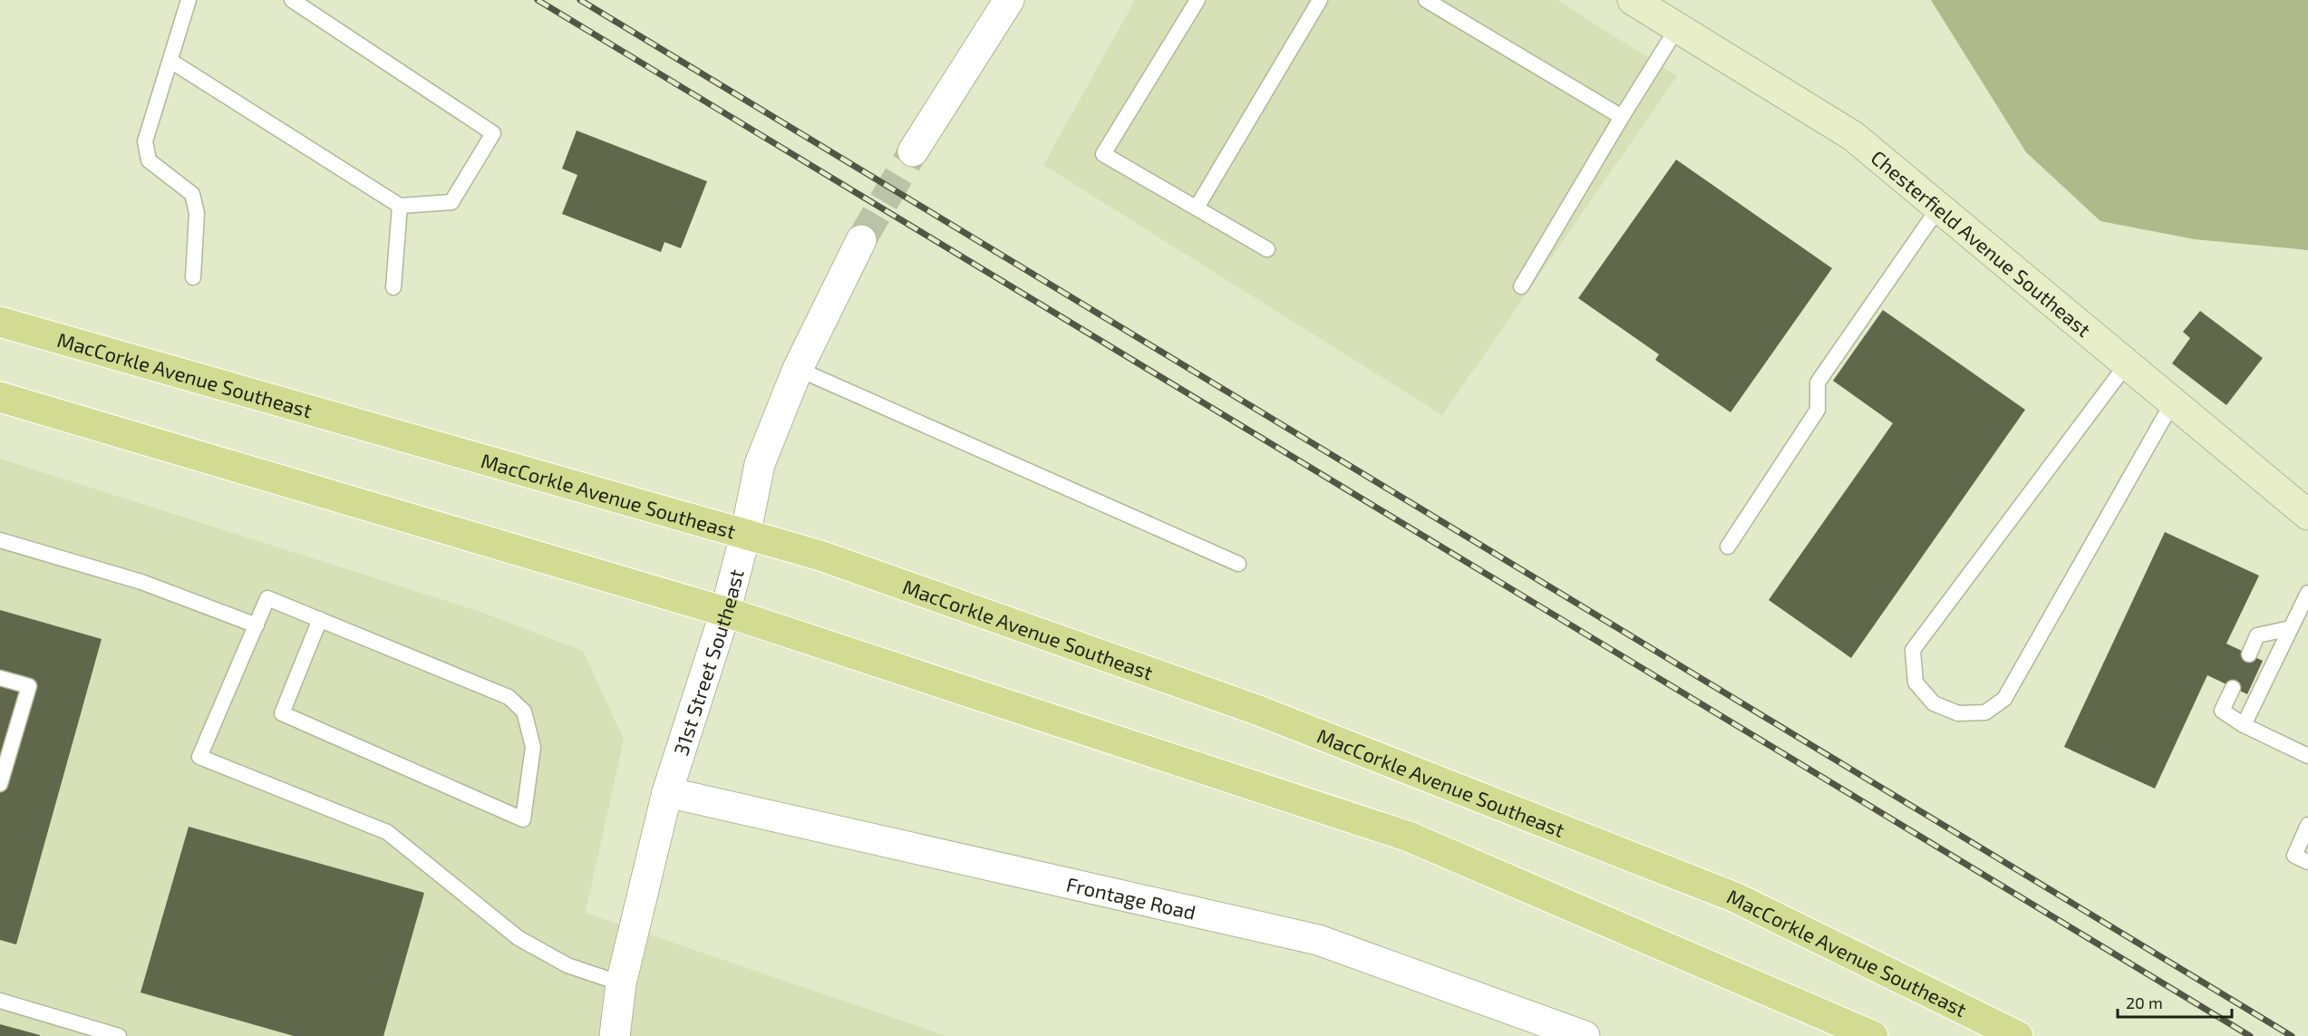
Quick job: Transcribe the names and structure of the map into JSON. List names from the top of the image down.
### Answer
{
  "streets": {
    "main road": ["MacCorkle Avenue Southeast"],
    "street": ["Chesterfield Avenue Southeast", "31st Street Southeast", "Frontage Road"]
  },
  "crossings": [
    ["MacCorkle Avenue Southeast", "31st Street Southeast"],
    ["31st Street Southeast", "Frontage Road"]
  ],
  "scale_bar": "20 m"
}
